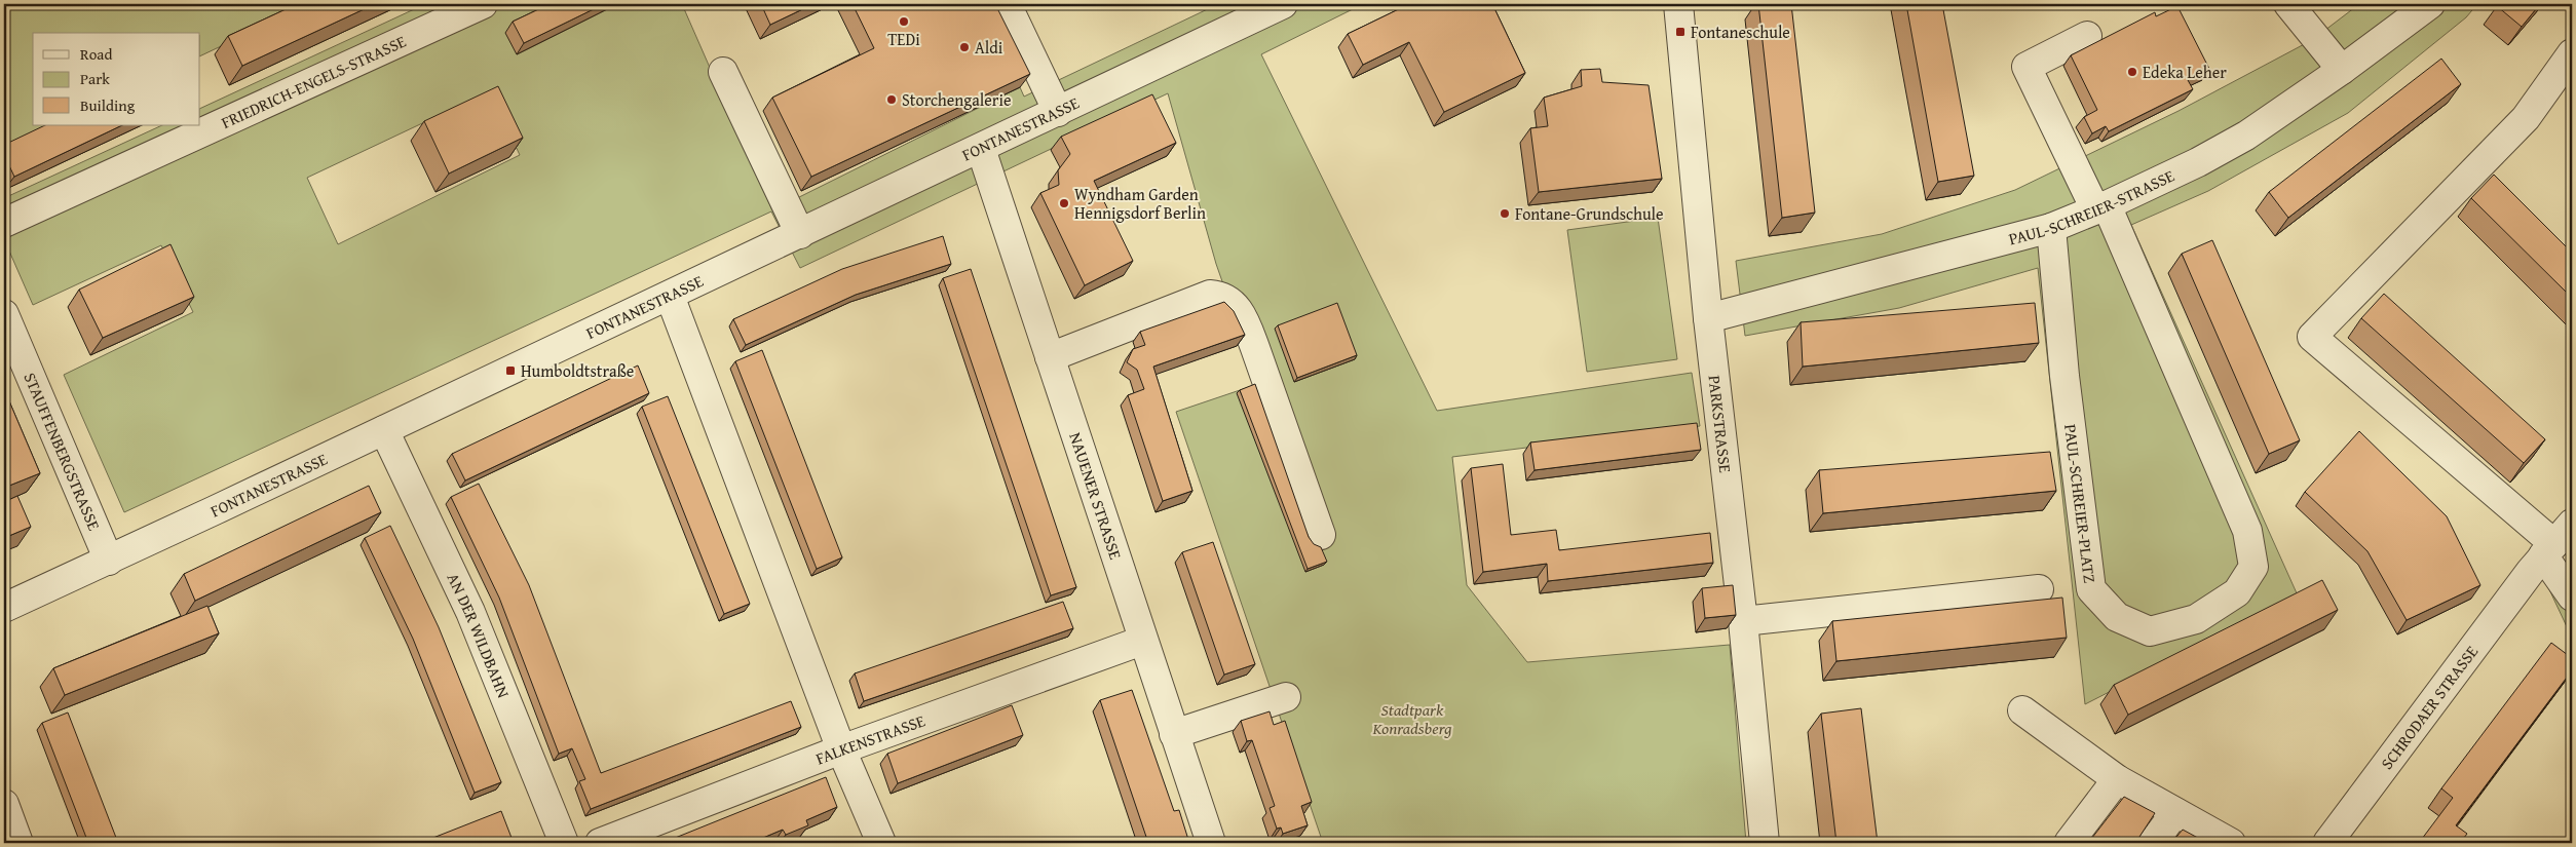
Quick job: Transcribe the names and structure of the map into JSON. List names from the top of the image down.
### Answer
{
  "streets": {
    "street": [
      "FRIEDRICH-ENGELS-STRASSE",
      "FONTANESTRASSE",
      "PAUL-SCHREIER-STRASSE",
      "PARKSTRASSE",
      "STAUFFENBERGSTRASSE",
      "NAUENER STRASSE",
      "PAUL-SCHREIER-PLATZ",
      "AN DER WILDBAHN",
      "SCHRODAER STRASSE",
      "FALKENSTRASSE"
    ]
  },
  "crossings": [
    ["FONTANESTRASSE", "STAUFFENBERGSTRASSE"],
    ["FONTANESTRASSE", "NAUENER STRASSE"],
    ["FONTANESTRASSE", "AN DER WILDBAHN"],
    ["PAUL-SCHREIER-STRASSE", "PARKSTRASSE"],
    ["PAUL-SCHREIER-STRASSE", "PAUL-SCHREIER-PLATZ"],
    ["NAUENER STRASSE", "FALKENSTRASSE"]
  ],
  "parks": ["Stadtpark Konradsberg"],
  "places": {
    "other": [
      "TEDi",
      "Aldi",
      "Edeka Leher",
      "Storchengalerie",
      "Wyndham Garden Hennigsdorf Berlin",
      "Fontane-Grundschule"
    ],
    "transit": ["Fontaneschule", "Humboldtstraße"]
  },
  "legend": ["Road", "Park", "Building"]
}
